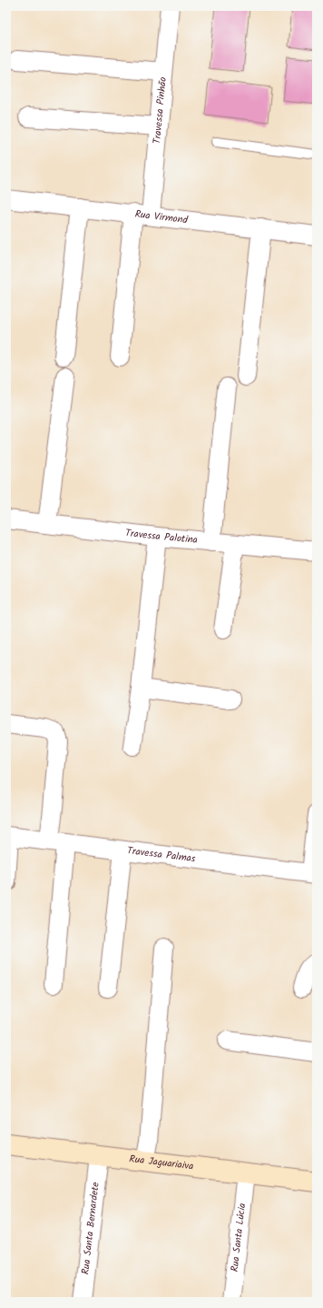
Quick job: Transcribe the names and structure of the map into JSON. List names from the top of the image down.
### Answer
{
  "streets": {
    "street": [
      "Travessa Pinhão",
      "Rua Virmond",
      "Travessa Palotina",
      "Travessa Palmas",
      "Rua Jaguariaiva",
      "Rua Santa Bernardete",
      "Rua Santa Lúcia"
    ]
  },
  "crossings": [
    ["Travessa Pinhão", "Rua Virmond"],
    ["Rua Jaguariaiva", "Rua Santa Bernardete"],
    ["Rua Jaguariaiva", "Rua Santa Lúcia"]
  ]
}
